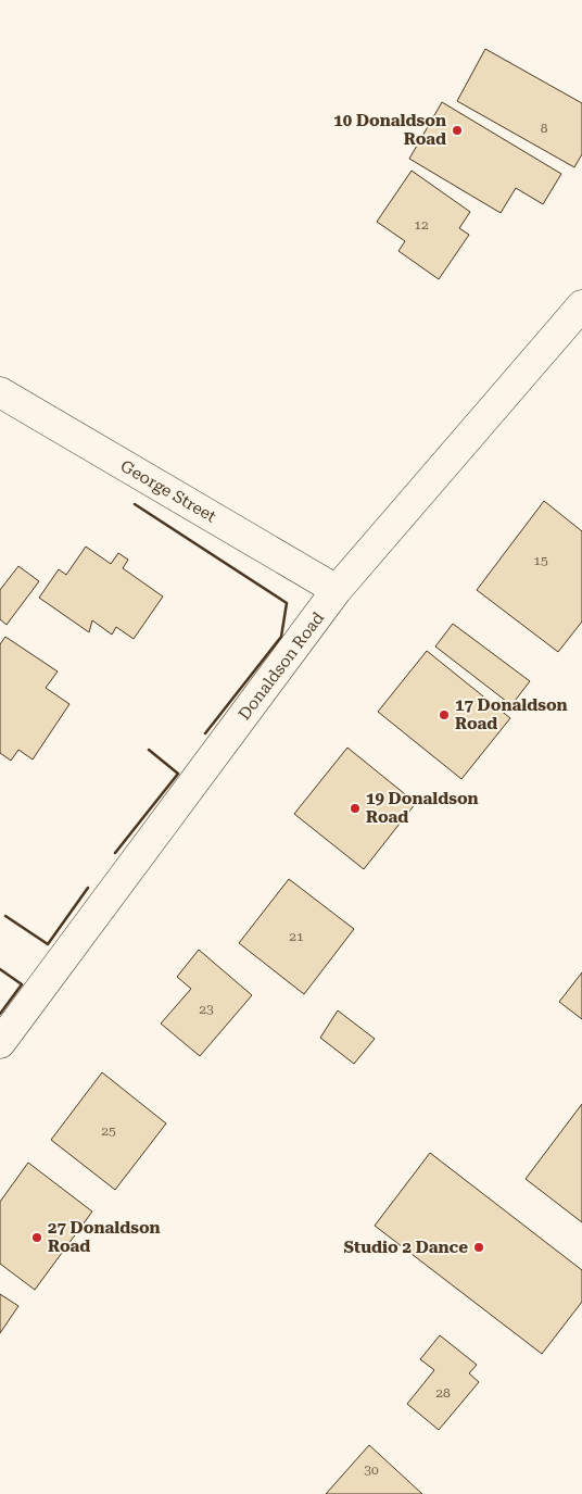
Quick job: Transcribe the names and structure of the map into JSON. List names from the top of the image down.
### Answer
{
  "streets": {
    "street": ["George Street", "Donaldson Road"]
  },
  "crossings": [
    ["George Street", "Donaldson Road"]
  ],
  "places": [
    "10 Donaldson Road",
    "17 Donaldson Road",
    "19 Donaldson Road",
    "27 Donaldson Road",
    "Studio 2 Dance"
  ],
  "house_numbers": [
    "8",
    "12",
    "15",
    "21",
    "23",
    "25",
    "28",
    "30"
  ]
}
